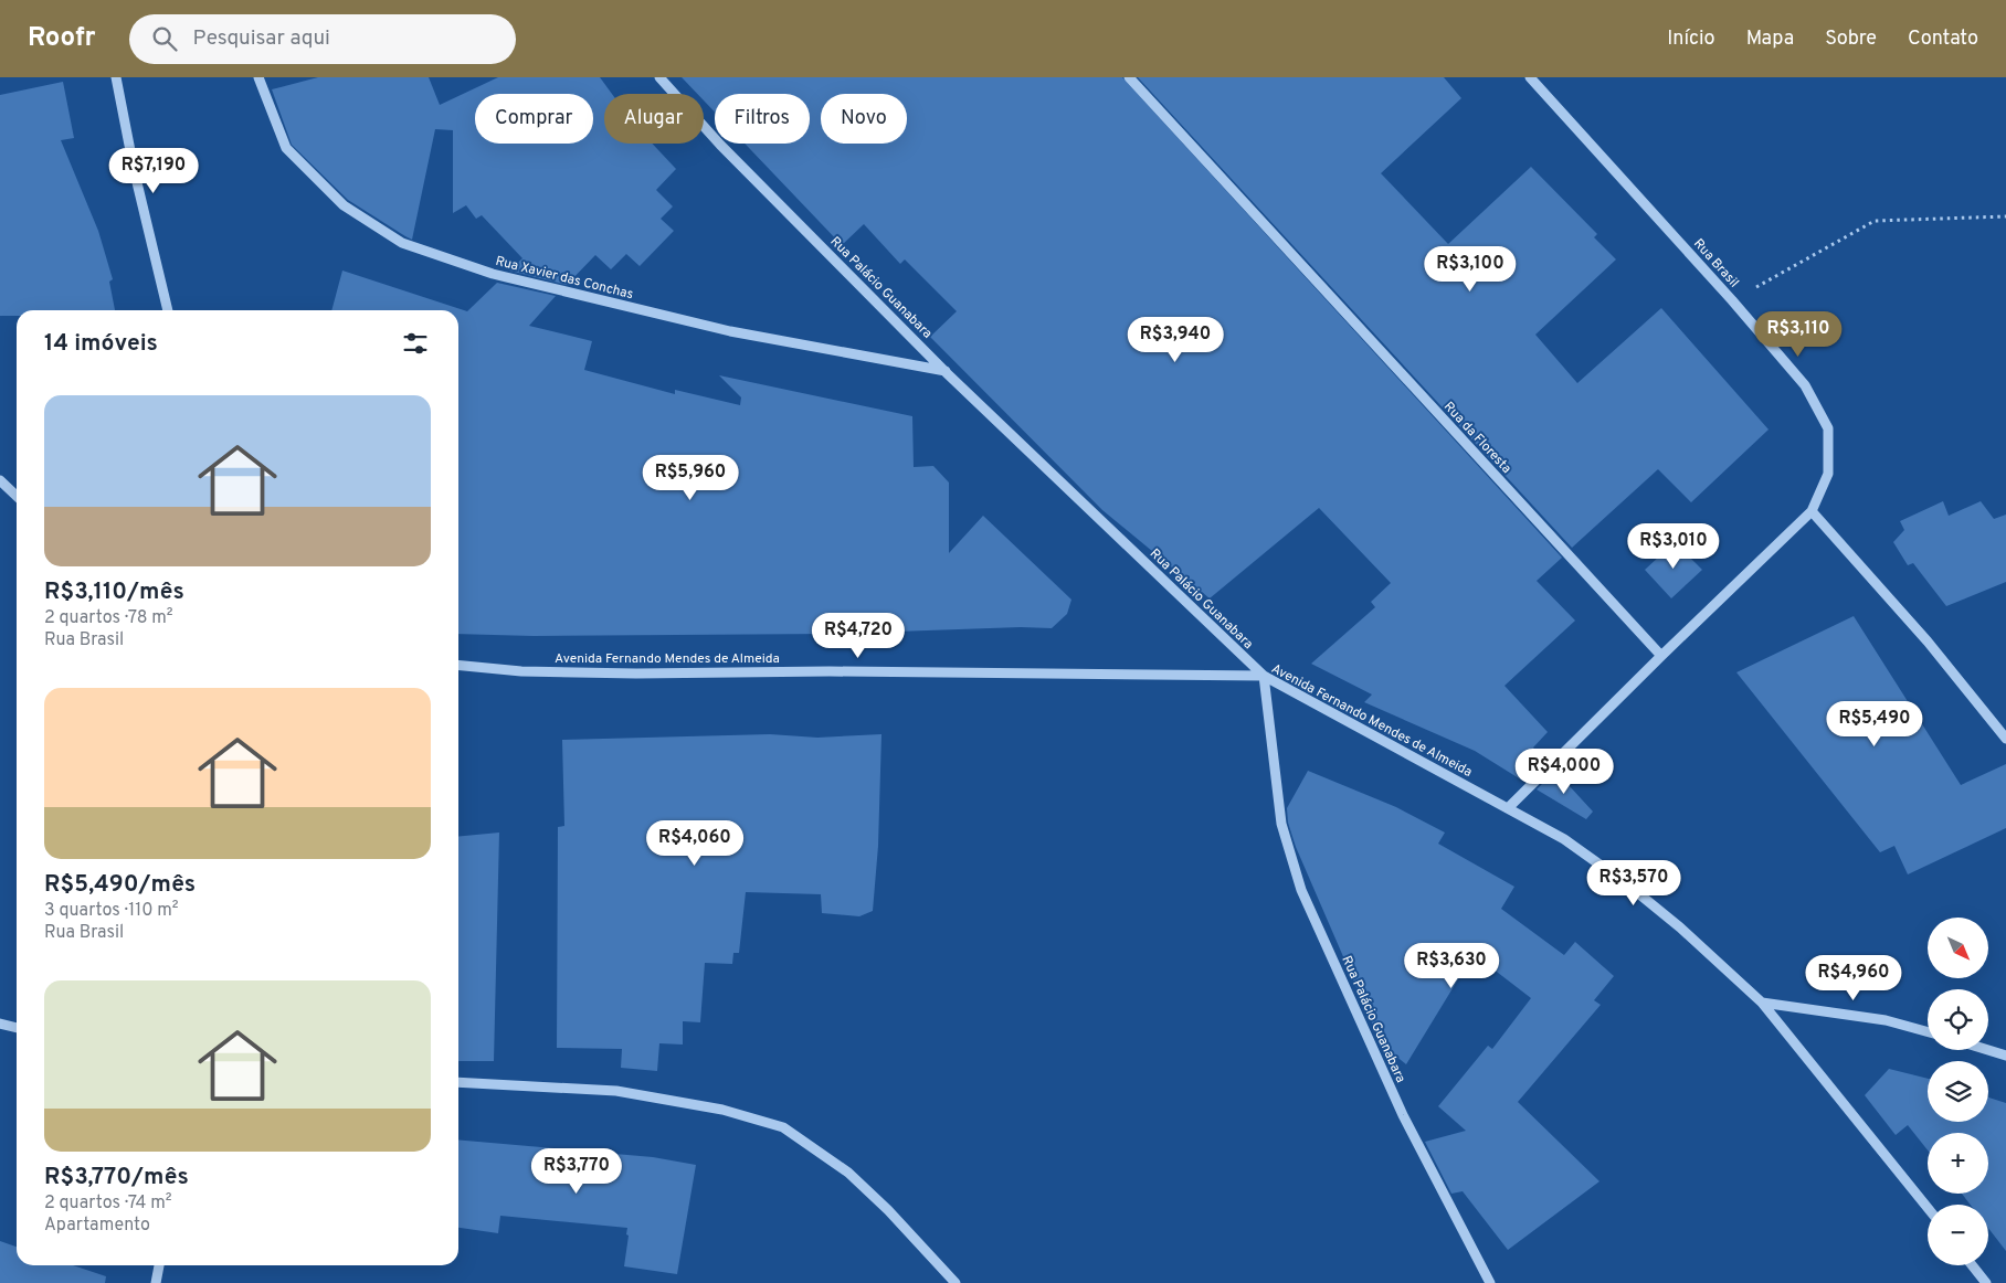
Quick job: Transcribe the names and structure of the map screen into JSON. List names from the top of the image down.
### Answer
{
  "streets": {
    "street": [
      "Rua Brasil",
      "Rua Xavier das Conchas",
      "Rua Palácio Guanabara",
      "Rua da Floresta",
      "Avenida Fernando Mendes de Almeida"
    ]
  },
  "crossings": [
    ["Rua Brasil", "Rua da Floresta"],
    ["Rua Xavier das Conchas", "Rua Palácio Guanabara"],
    ["Rua Palácio Guanabara", "Avenida Fernando Mendes de Almeida"]
  ],
  "north": "bottom right",
  "page": {
    "header": "Roofr",
    "search": "Pesquisar aqui",
    "nav": [
      "Início",
      "Mapa",
      "Sobre",
      "Contato"
    ],
    "chip": [
      "Comprar",
      "Alugar",
      "Filtros",
      "Novo"
    ],
    "price": [
      "R$7,190",
      "R$3,100",
      "R$3,110",
      "R$3,940",
      "R$5,960",
      "R$3,010",
      "R$4,720",
      "R$5,490",
      "R$4,000",
      "R$4,060",
      "R$3,570",
      "R$3,630",
      "R$4,960",
      "R$3,770"
    ],
    "heading": "14 imóveis",
    "list": [
      {
        "name": "R$3,110/mês",
        "note": "2 quartos · 78 m² · Rua Brasil"
      },
      {
        "name": "R$5,490/mês",
        "note": "3 quartos · 110 m² · Rua Brasil"
      },
      {
        "name": "R$3,770/mês",
        "note": "2 quartos · 74 m² · Apartamento"
      }
    ],
    "map_buttons": ["+", "−"]
  }
}
